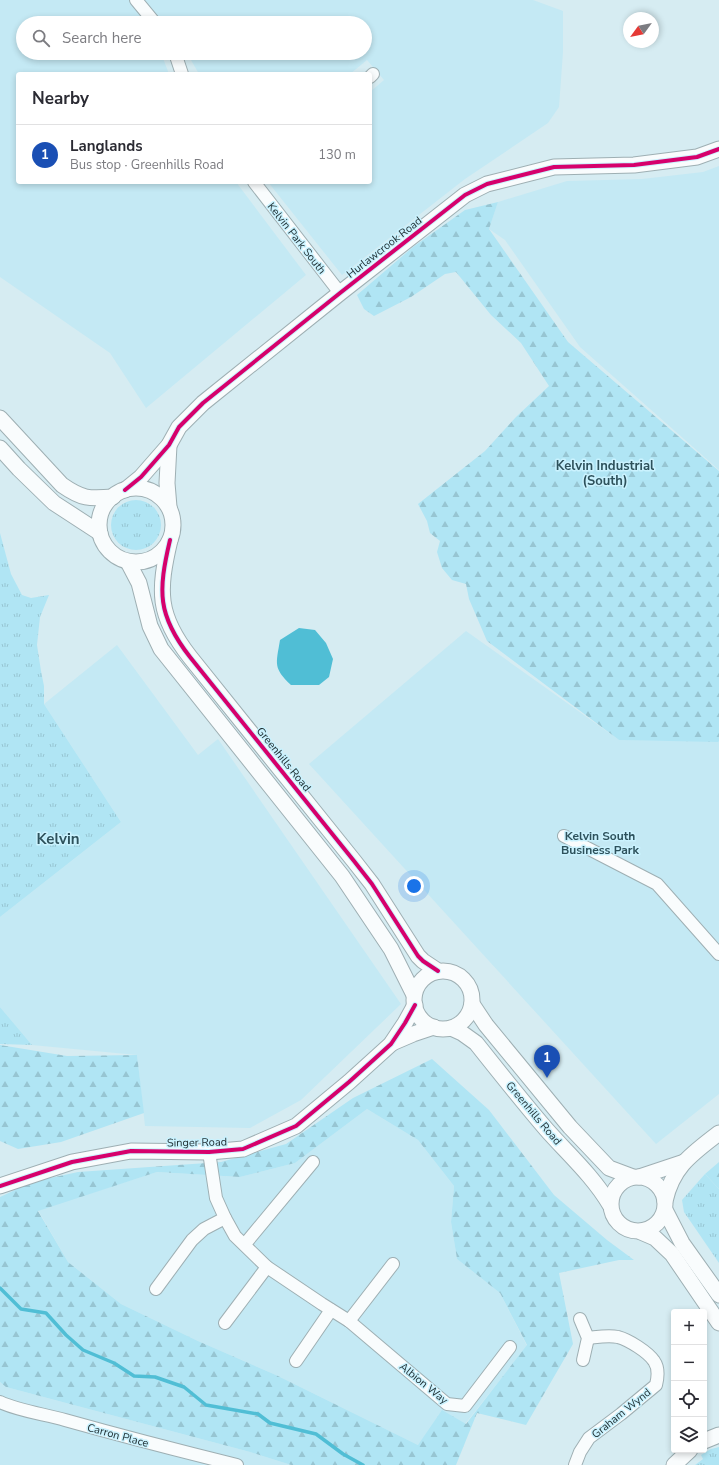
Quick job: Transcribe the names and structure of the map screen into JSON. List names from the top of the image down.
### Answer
{
  "streets": {
    "street": [
      "Kelvin Park South",
      "Hurlawcrook Road",
      "Greenhills Road",
      "Singer Road",
      "Albion Way",
      "Graham Wynd",
      "Carron Place"
    ]
  },
  "crossings": [
    ["Kelvin Park South", "Hurlawcrook Road"],
    ["Hurlawcrook Road", "Greenhills Road"],
    ["Greenhills Road", "Singer Road"],
    ["Singer Road", "Albion Way"]
  ],
  "districts": ["Kelvin Industrial (South)", "Kelvin South Business Park", "Kelvin"],
  "north": "bottom left",
  "page": {
    "search": "Search here",
    "heading": "Nearby",
    "list": [
      {
        "mark": "1",
        "name": "Langlands",
        "note": "Bus stop · Greenhills Road",
        "value": "130 m"
      }
    ],
    "pins": "1",
    "map_buttons": ["+", "−"]
  }
}
